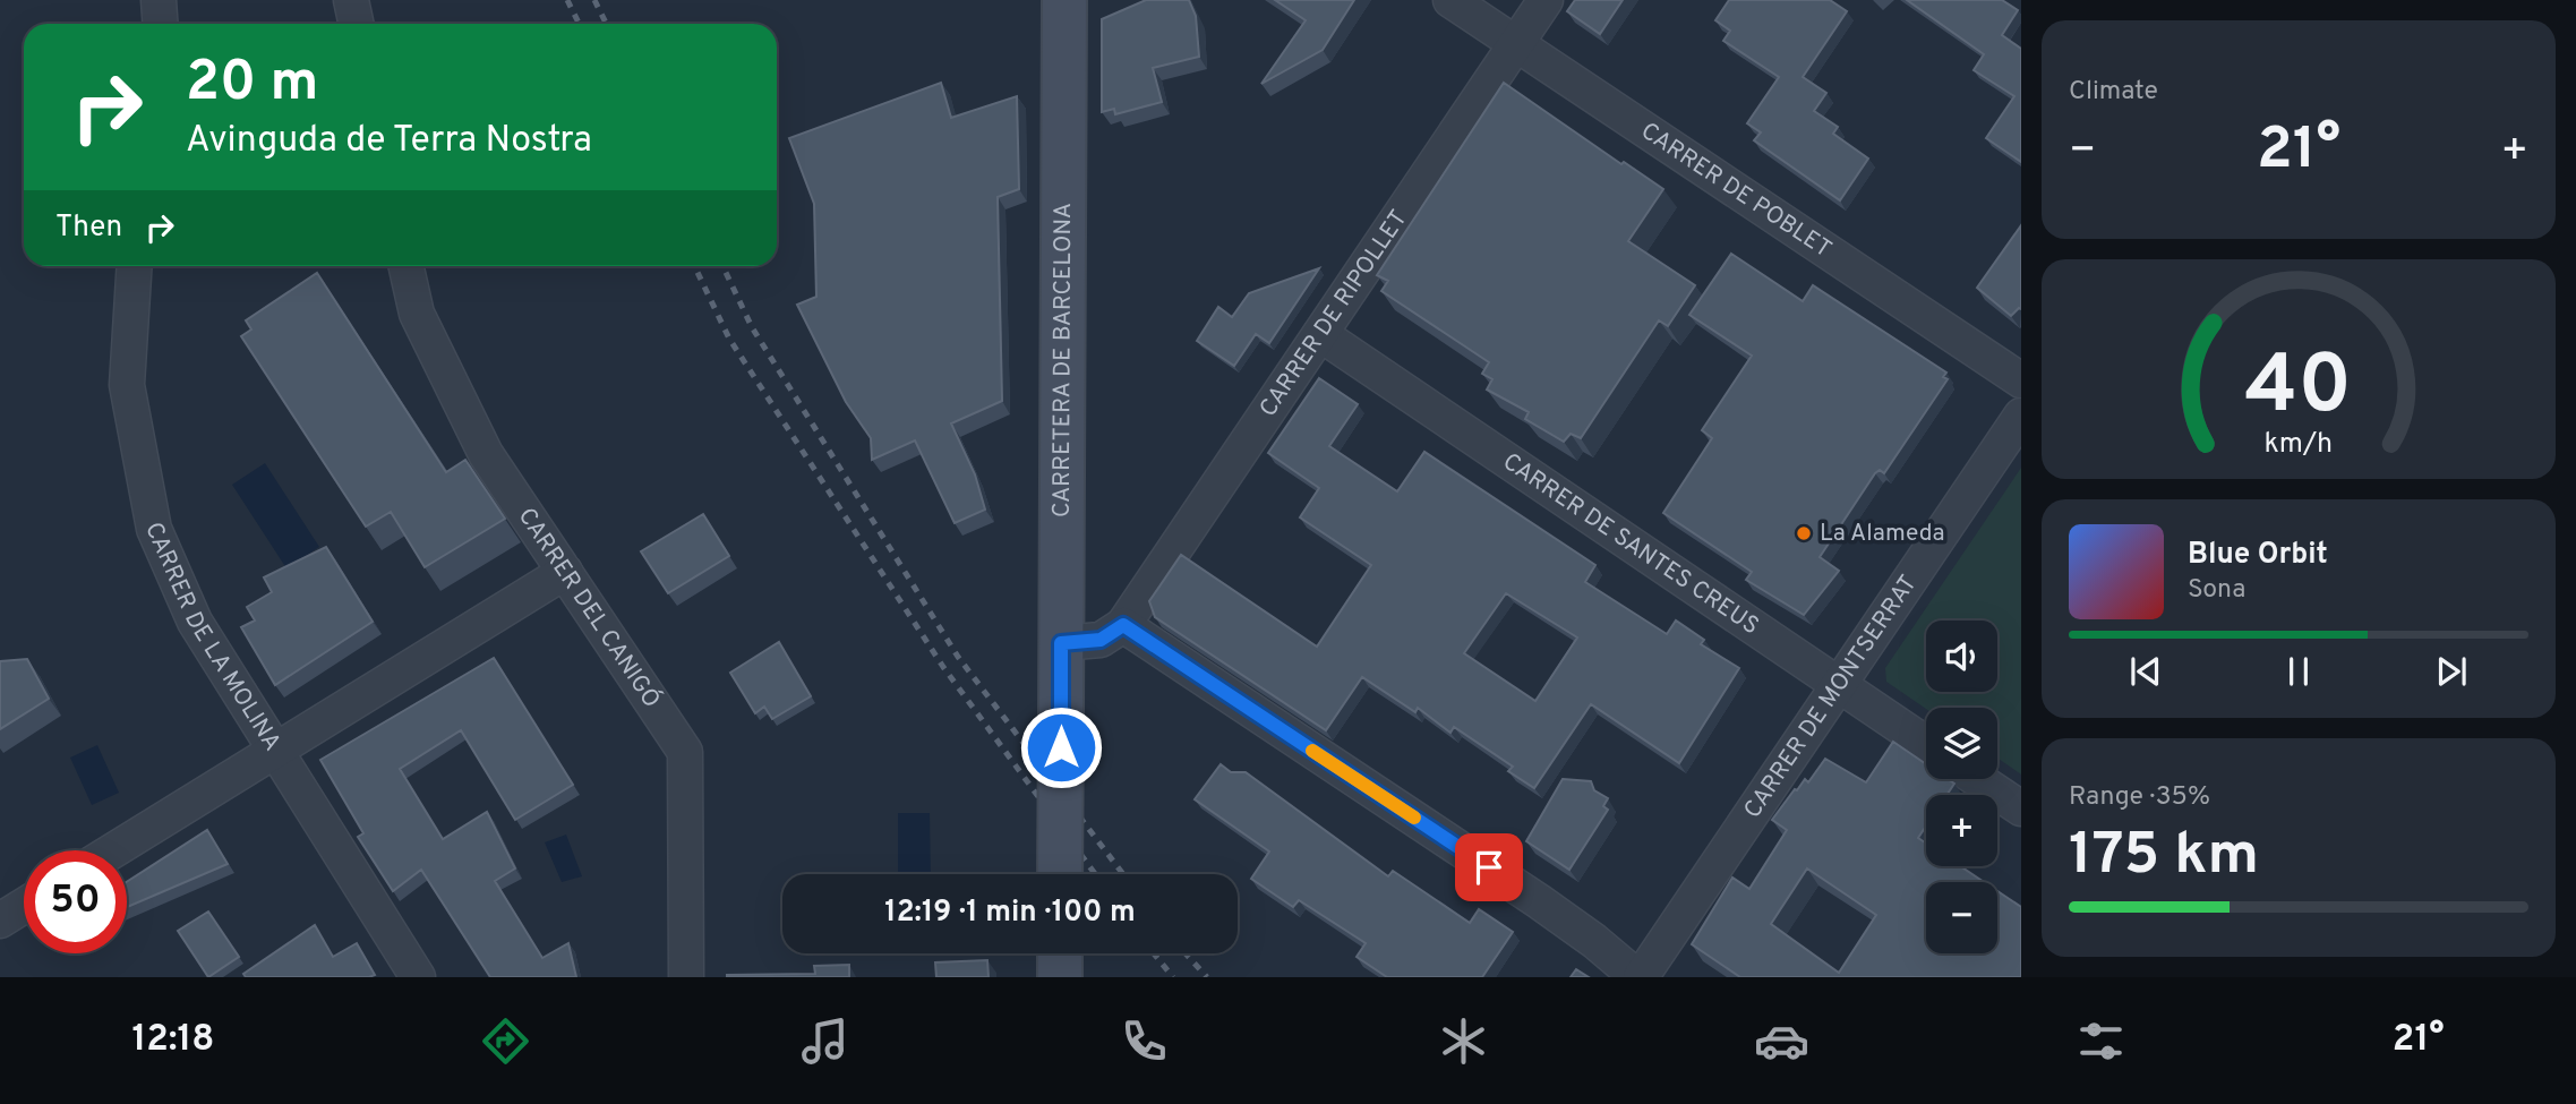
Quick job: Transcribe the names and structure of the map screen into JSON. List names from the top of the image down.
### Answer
{
  "streets": {
    "main road": ["CARRETERA DE BARCELONA"],
    "street": [
      "CARRER DE POBLET",
      "CARRER DE RIPOLLET",
      "CARRER DE SANTES CREUS",
      "CARRER DEL CANIGÓ",
      "CARRER DE LA MOLINA",
      "CARRER DE MONTSERRAT"
    ]
  },
  "crossings": [
    ["CARRER DE POBLET", "CARRER DE RIPOLLET"],
    ["CARRER DE RIPOLLET", "CARRER DE SANTES CREUS"],
    ["CARRER DE SANTES CREUS", "CARRER DE MONTSERRAT"]
  ],
  "places": ["La Alameda"],
  "page": {
    "tile": [
      "Climate",
      ["Range · 35%", "175 km"]
    ],
    "turn": ["20 m", "Avinguda de Terra Nostra"],
    "heat": ["−", "21°", "+"],
    "then": "Then",
    "song": ["Blue Orbit", "Sona"],
    "map_buttons": ["+", "−"],
    "limit": "50",
    "trip": "12:19 · 1 min · 100 m",
    "tabs": ["12:18", "21°"],
    "gauge": ["40", "km/h"]
  }
}
